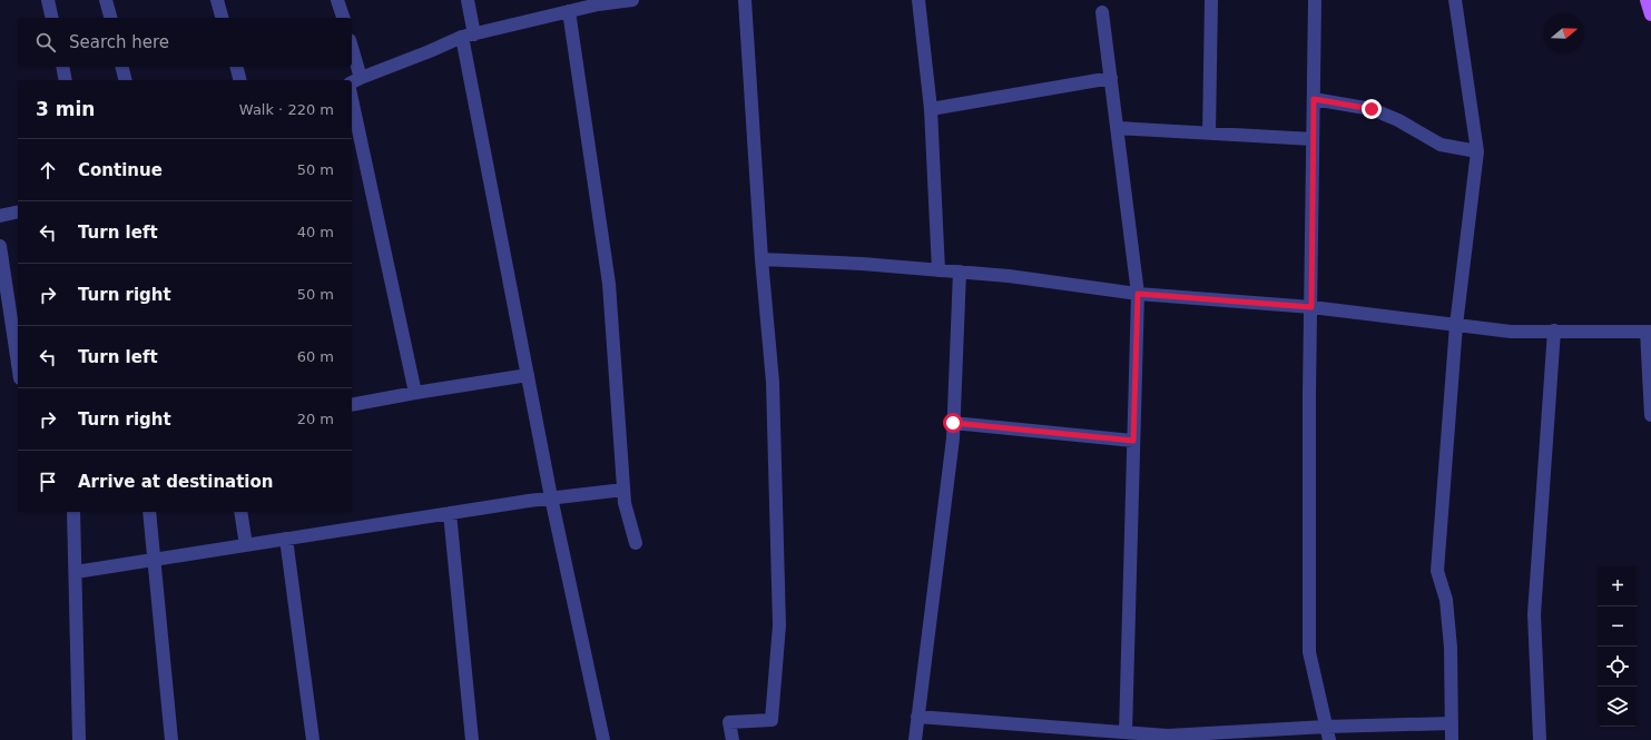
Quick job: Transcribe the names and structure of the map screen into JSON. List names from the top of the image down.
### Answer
{
  "north": "right",
  "page": {
    "search": "Search here",
    "heading": ["3 min", "Walk · 220 m"],
    "list": [
      ["Continue", "50 m"],
      ["Turn left", "40 m"],
      ["Turn right", "50 m"],
      ["Turn left", "60 m"],
      ["Turn right", "20 m"],
      "Arrive at destination"
    ],
    "map_buttons": ["+", "−"]
  }
}
